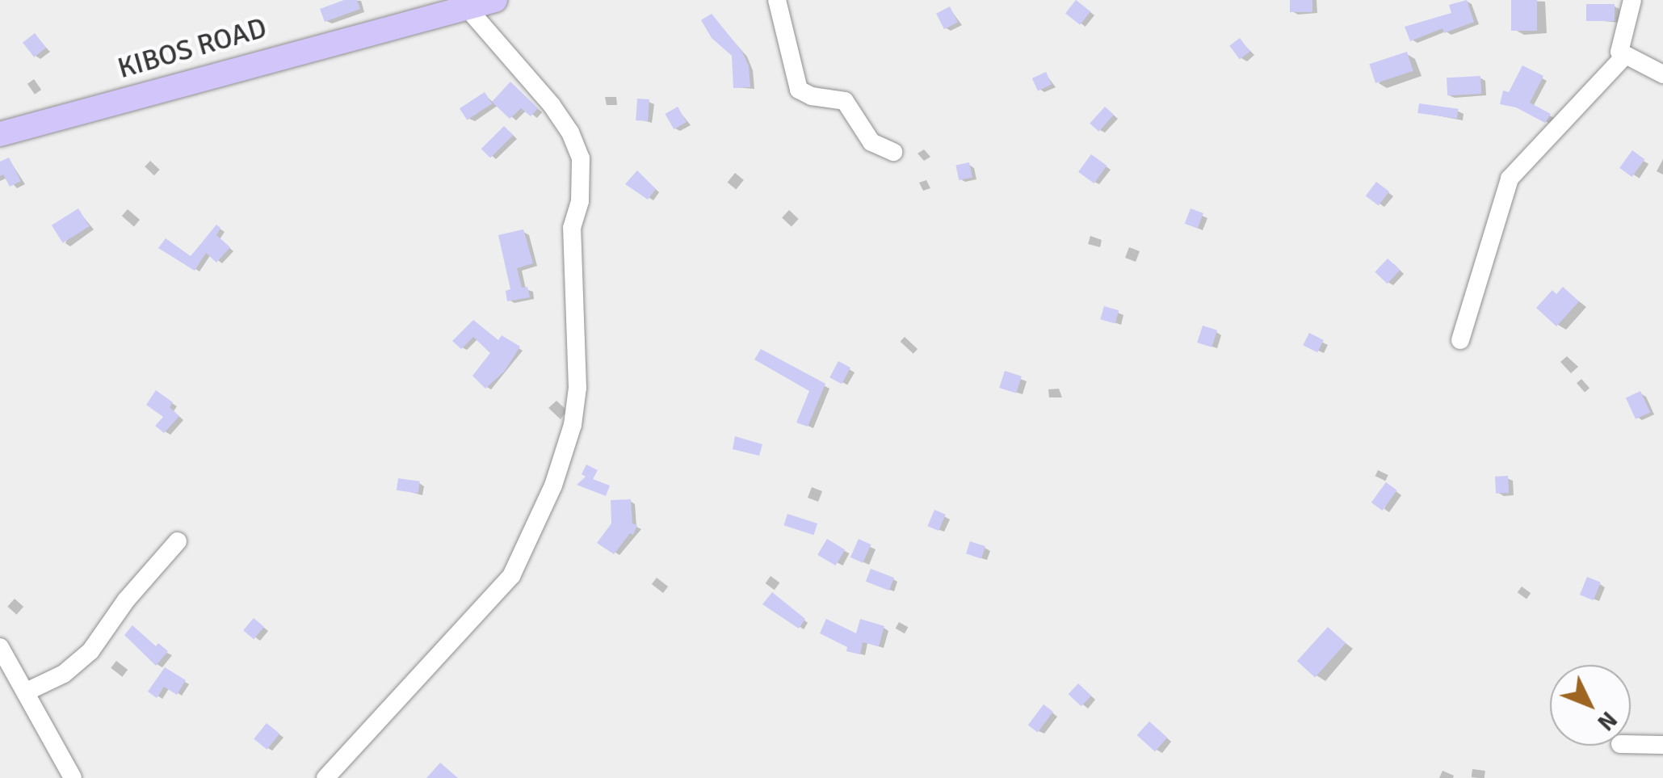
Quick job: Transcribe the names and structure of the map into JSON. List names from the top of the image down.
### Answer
{
  "streets": {
    "main road": ["KIBOS ROAD"]
  },
  "north": "bottom right"
}
